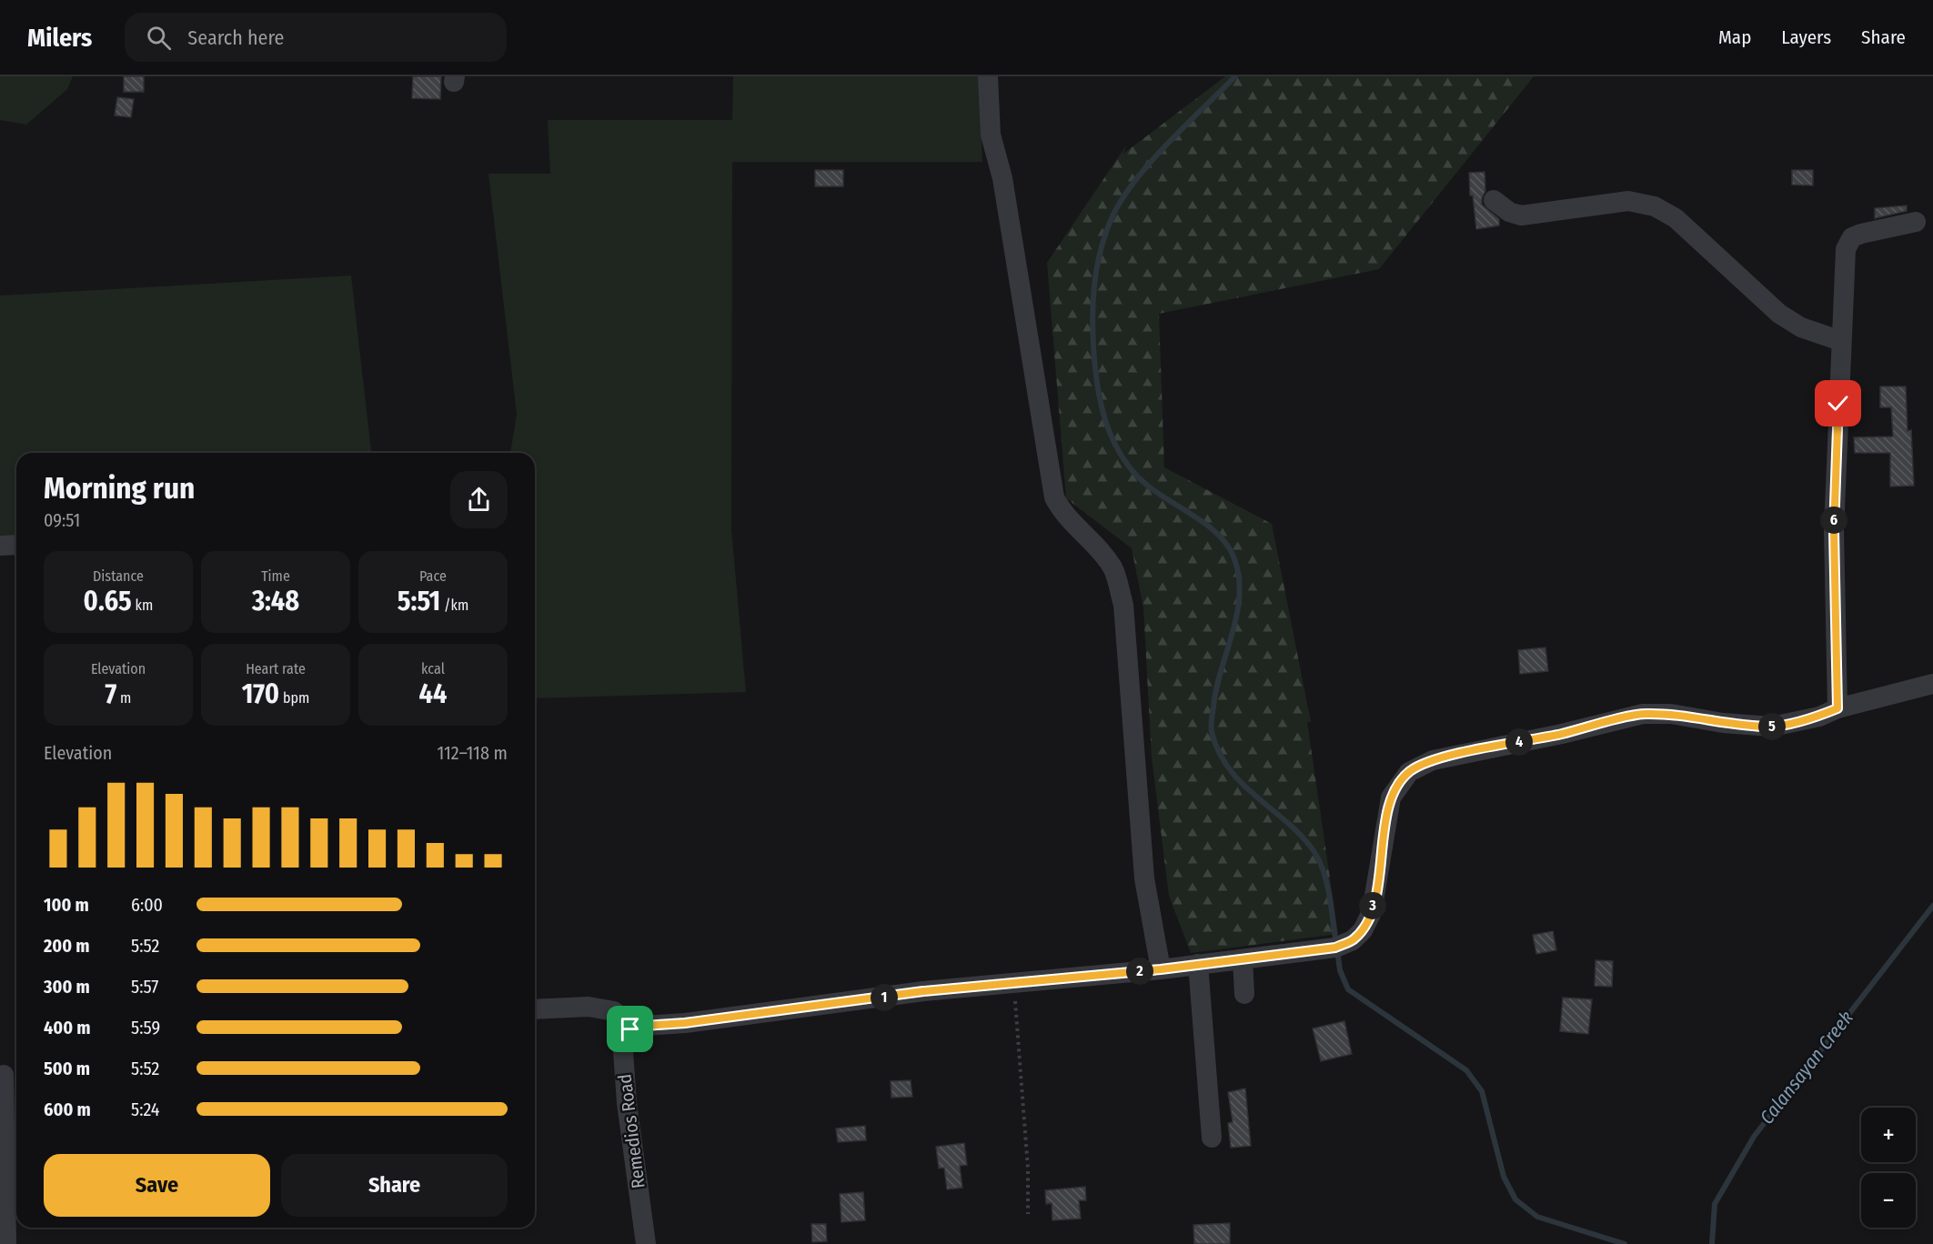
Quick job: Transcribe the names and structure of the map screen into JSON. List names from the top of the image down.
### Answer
{
  "streets": {
    "street": ["Remedios Road"]
  },
  "water": ["Calansayan Creek"],
  "page": {
    "header": "Milers",
    "search": "Search here",
    "nav": ["Map", "Layers", "Share"],
    "heading": ["Morning run", "09:51"],
    "pins": [
      "6",
      "5",
      "4",
      "3",
      "2",
      "1"
    ],
    "stats": [
      ["Distance", "0.65 km"],
      ["Time", "3:48"],
      ["Pace", "5:51 /km"],
      ["Elevation", "7 m"],
      ["Heart rate", "170 bpm"],
      ["kcal", "44"]
    ],
    "chart": ["Elevation", "112–118 m"],
    "list": [
      {
        "name": "100 m",
        "note": "6:00"
      },
      {
        "name": "200 m",
        "note": "5:52"
      },
      {
        "name": "300 m",
        "note": "5:57"
      },
      {
        "name": "400 m",
        "note": "5:59"
      },
      {
        "name": "500 m",
        "note": "5:52"
      },
      {
        "name": "600 m",
        "note": "5:24"
      }
    ],
    "map_buttons": ["+", "−"],
    "buttons": ["Save", "Share"]
  }
}
